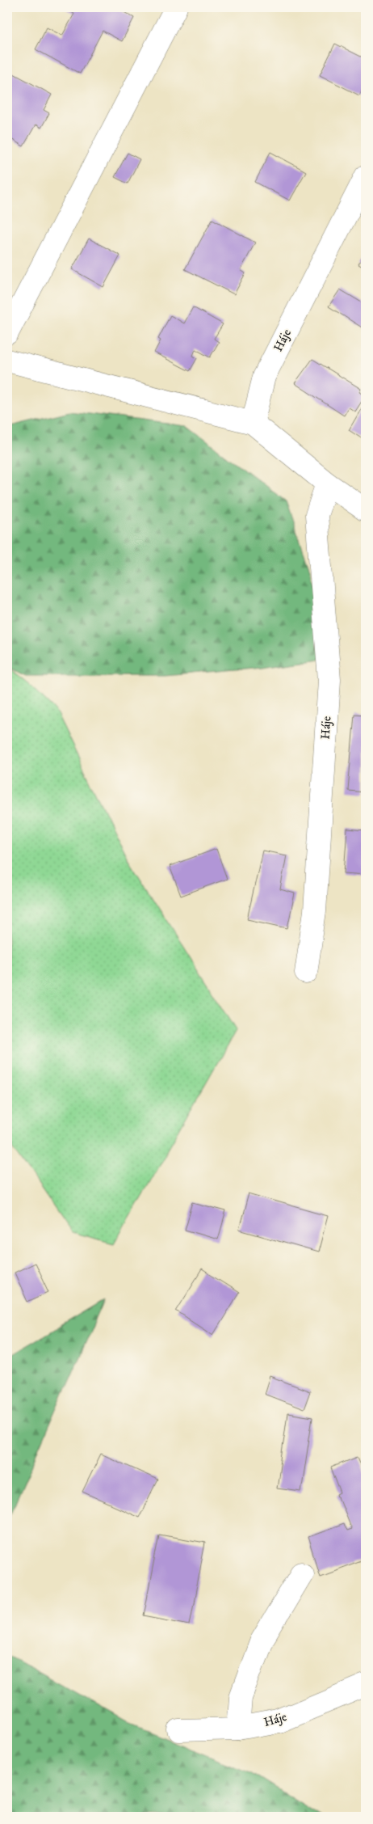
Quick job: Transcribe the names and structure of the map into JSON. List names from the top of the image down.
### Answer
{
  "streets": {
    "street": ["Háje"]
  }
}
